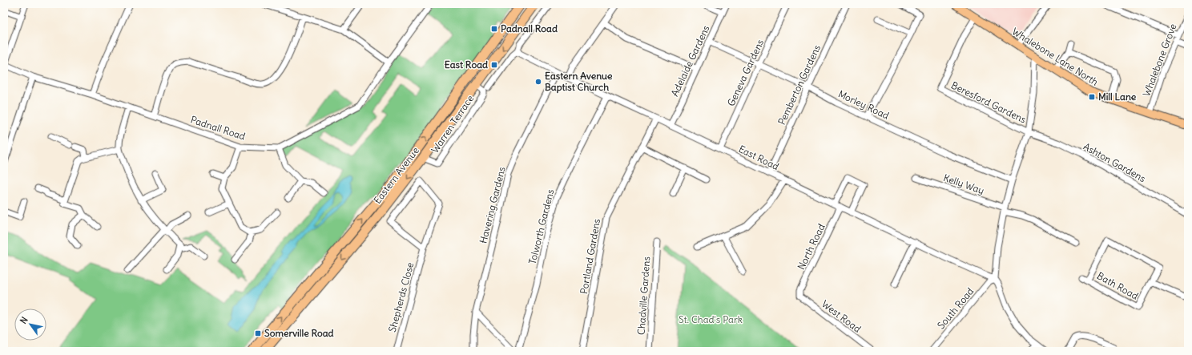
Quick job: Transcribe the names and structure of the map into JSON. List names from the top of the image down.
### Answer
{
  "streets": {
    "highway": ["Eastern Avenue"],
    "main road": ["Whalebone Lane North"],
    "street": [
      "Whalebone Grove",
      "Adelaide Gardens",
      "Geneva Gardens",
      "Pemberton Gardens",
      "Beresford Gardens",
      "Morley Road",
      "Warren Terrace",
      "Padnall Road",
      "East Road",
      "Ashton Gardens",
      "Kelly Way",
      "Havering Gardens",
      "Tolworth Gardens",
      "North Road",
      "Portland Gardens",
      "Bath Road",
      "Chadville Gardens",
      "Shepherds Close",
      "South Road",
      "West Road"
    ]
  },
  "crossings": [
    ["Whalebone Lane North", "Whalebone Grove"],
    ["Whalebone Lane North", "Beresford Gardens"],
    ["Adelaide Gardens", "Morley Road"],
    ["Adelaide Gardens", "East Road"],
    ["Geneva Gardens", "Morley Road"],
    ["Geneva Gardens", "East Road"],
    ["Pemberton Gardens", "Morley Road"],
    ["Pemberton Gardens", "East Road"],
    ["Beresford Gardens", "Ashton Gardens"],
    ["Warren Terrace", "Eastern Avenue"],
    ["East Road", "Havering Gardens"],
    ["East Road", "Tolworth Gardens"],
    ["East Road", "North Road"],
    ["East Road", "Portland Gardens"],
    ["East Road", "South Road"],
    ["North Road", "West Road"]
  ],
  "parks": ["St. Chad's Park"],
  "places": {
    "transit": [
      "Padnall Road",
      "East Road",
      "Mill Lane",
      "Somerville Road"
    ],
    "other": ["Eastern Avenue Baptist Church"]
  },
  "north": "top left"
}
